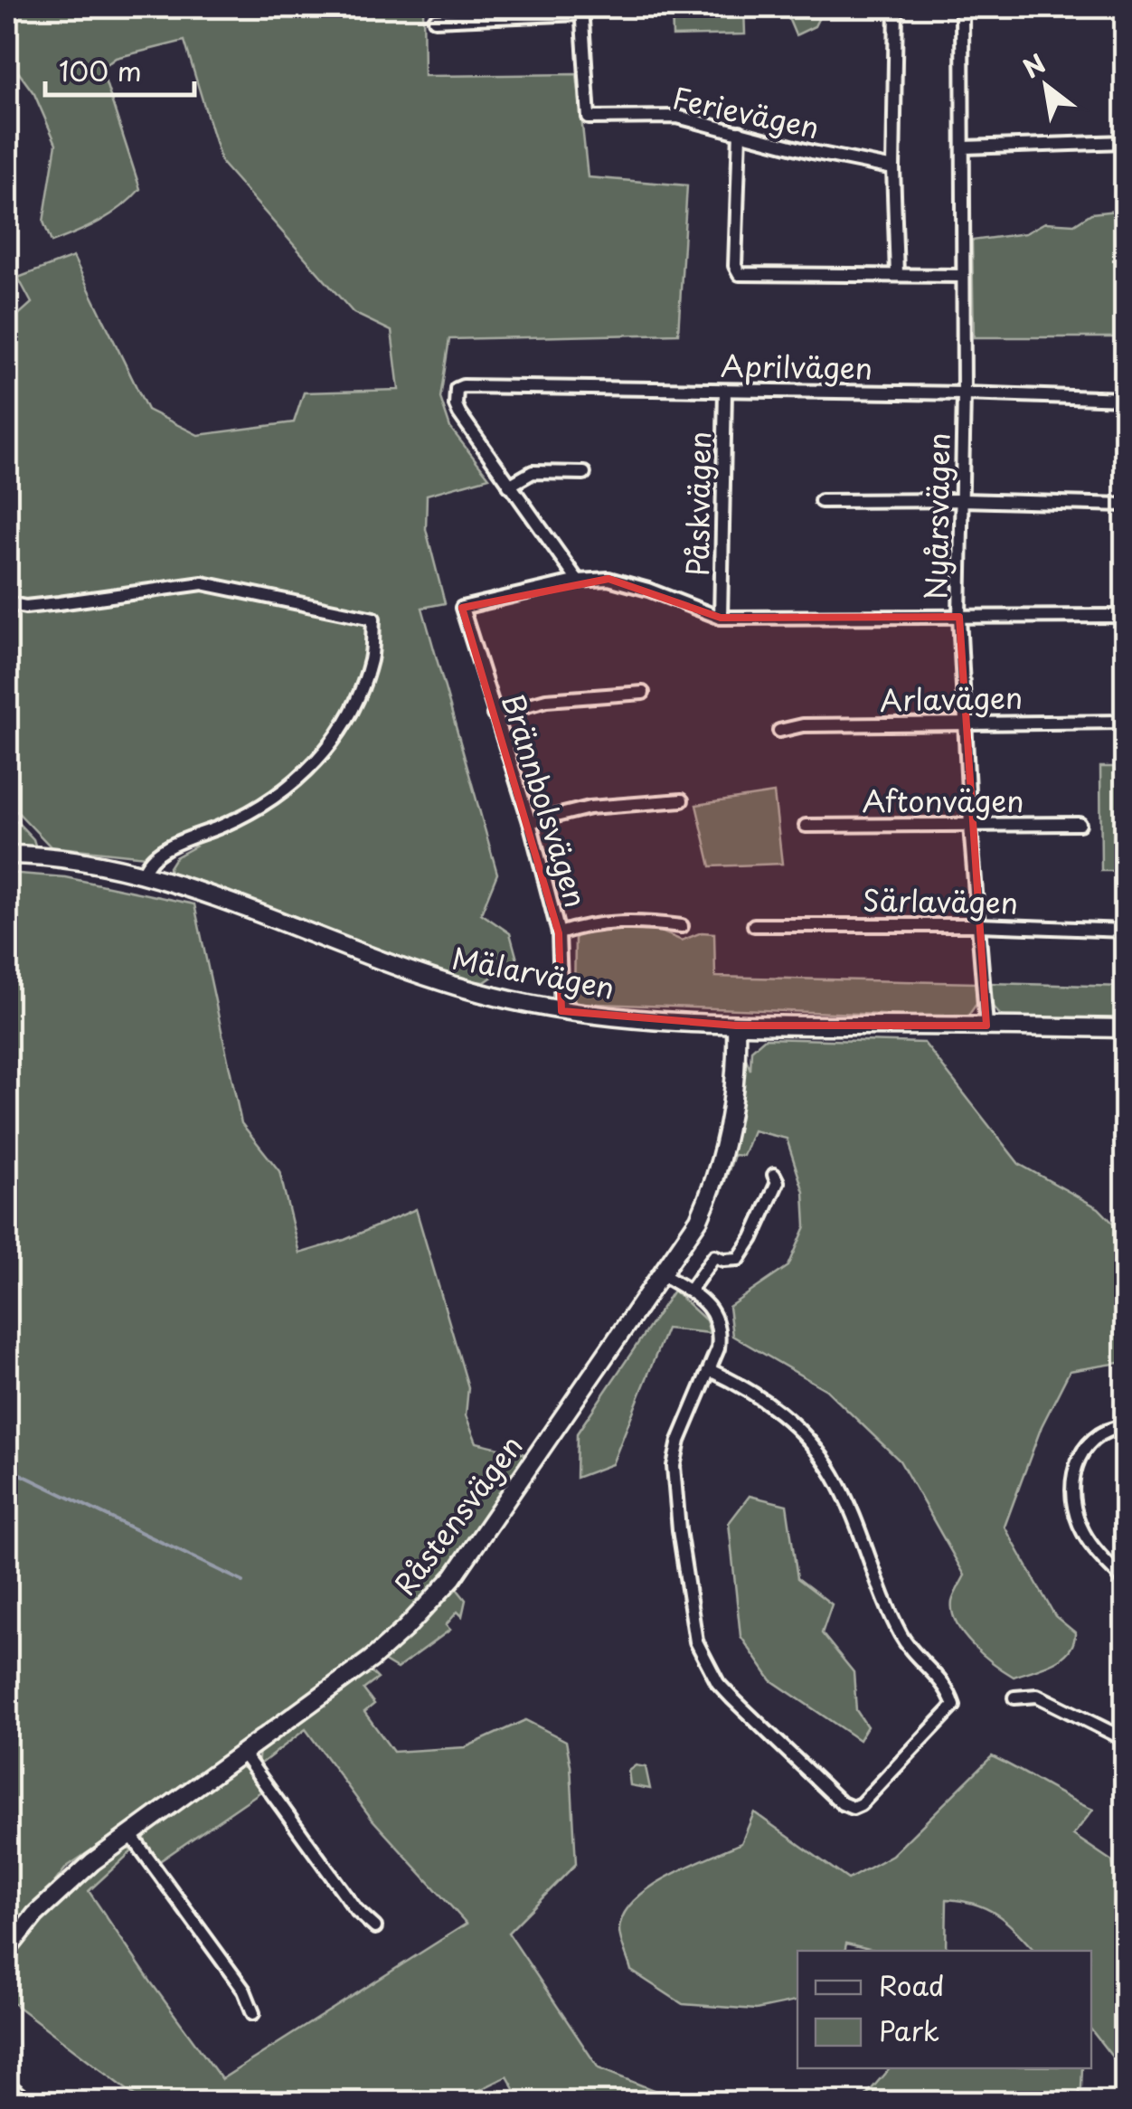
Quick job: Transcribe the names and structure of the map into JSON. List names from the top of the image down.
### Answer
{
  "streets": {
    "street": [
      "Ferievägen",
      "Aprilvägen",
      "Påskvägen",
      "Nyårsvägen",
      "Arlavägen",
      "Brännbolsvägen",
      "Aftonvägen",
      "Särlavägen",
      "Mälarvägen",
      "Råstensvägen"
    ]
  },
  "crossings": [
    ["Aprilvägen", "Påskvägen"],
    ["Aprilvägen", "Nyårsvägen"],
    ["Nyårsvägen", "Arlavägen"],
    ["Nyårsvägen", "Aftonvägen"],
    ["Nyårsvägen", "Särlavägen"],
    ["Nyårsvägen", "Mälarvägen"],
    ["Brännbolsvägen", "Mälarvägen"],
    ["Mälarvägen", "Råstensvägen"]
  ],
  "legend": ["Road", "Park"],
  "scale_bar": "100 m",
  "north": "top left"
}
